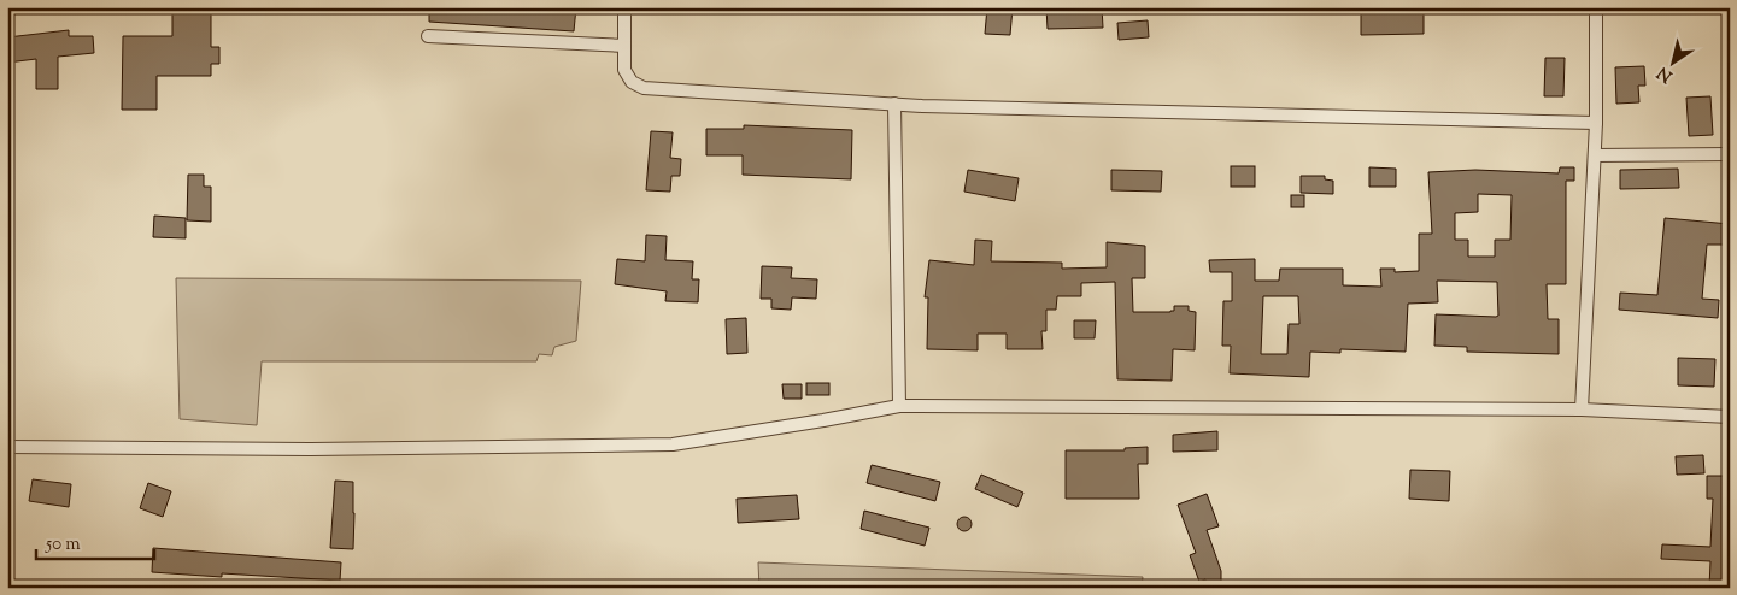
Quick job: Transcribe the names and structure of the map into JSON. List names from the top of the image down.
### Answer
{
  "scale_bar": "50 m",
  "north": "bottom left"
}
